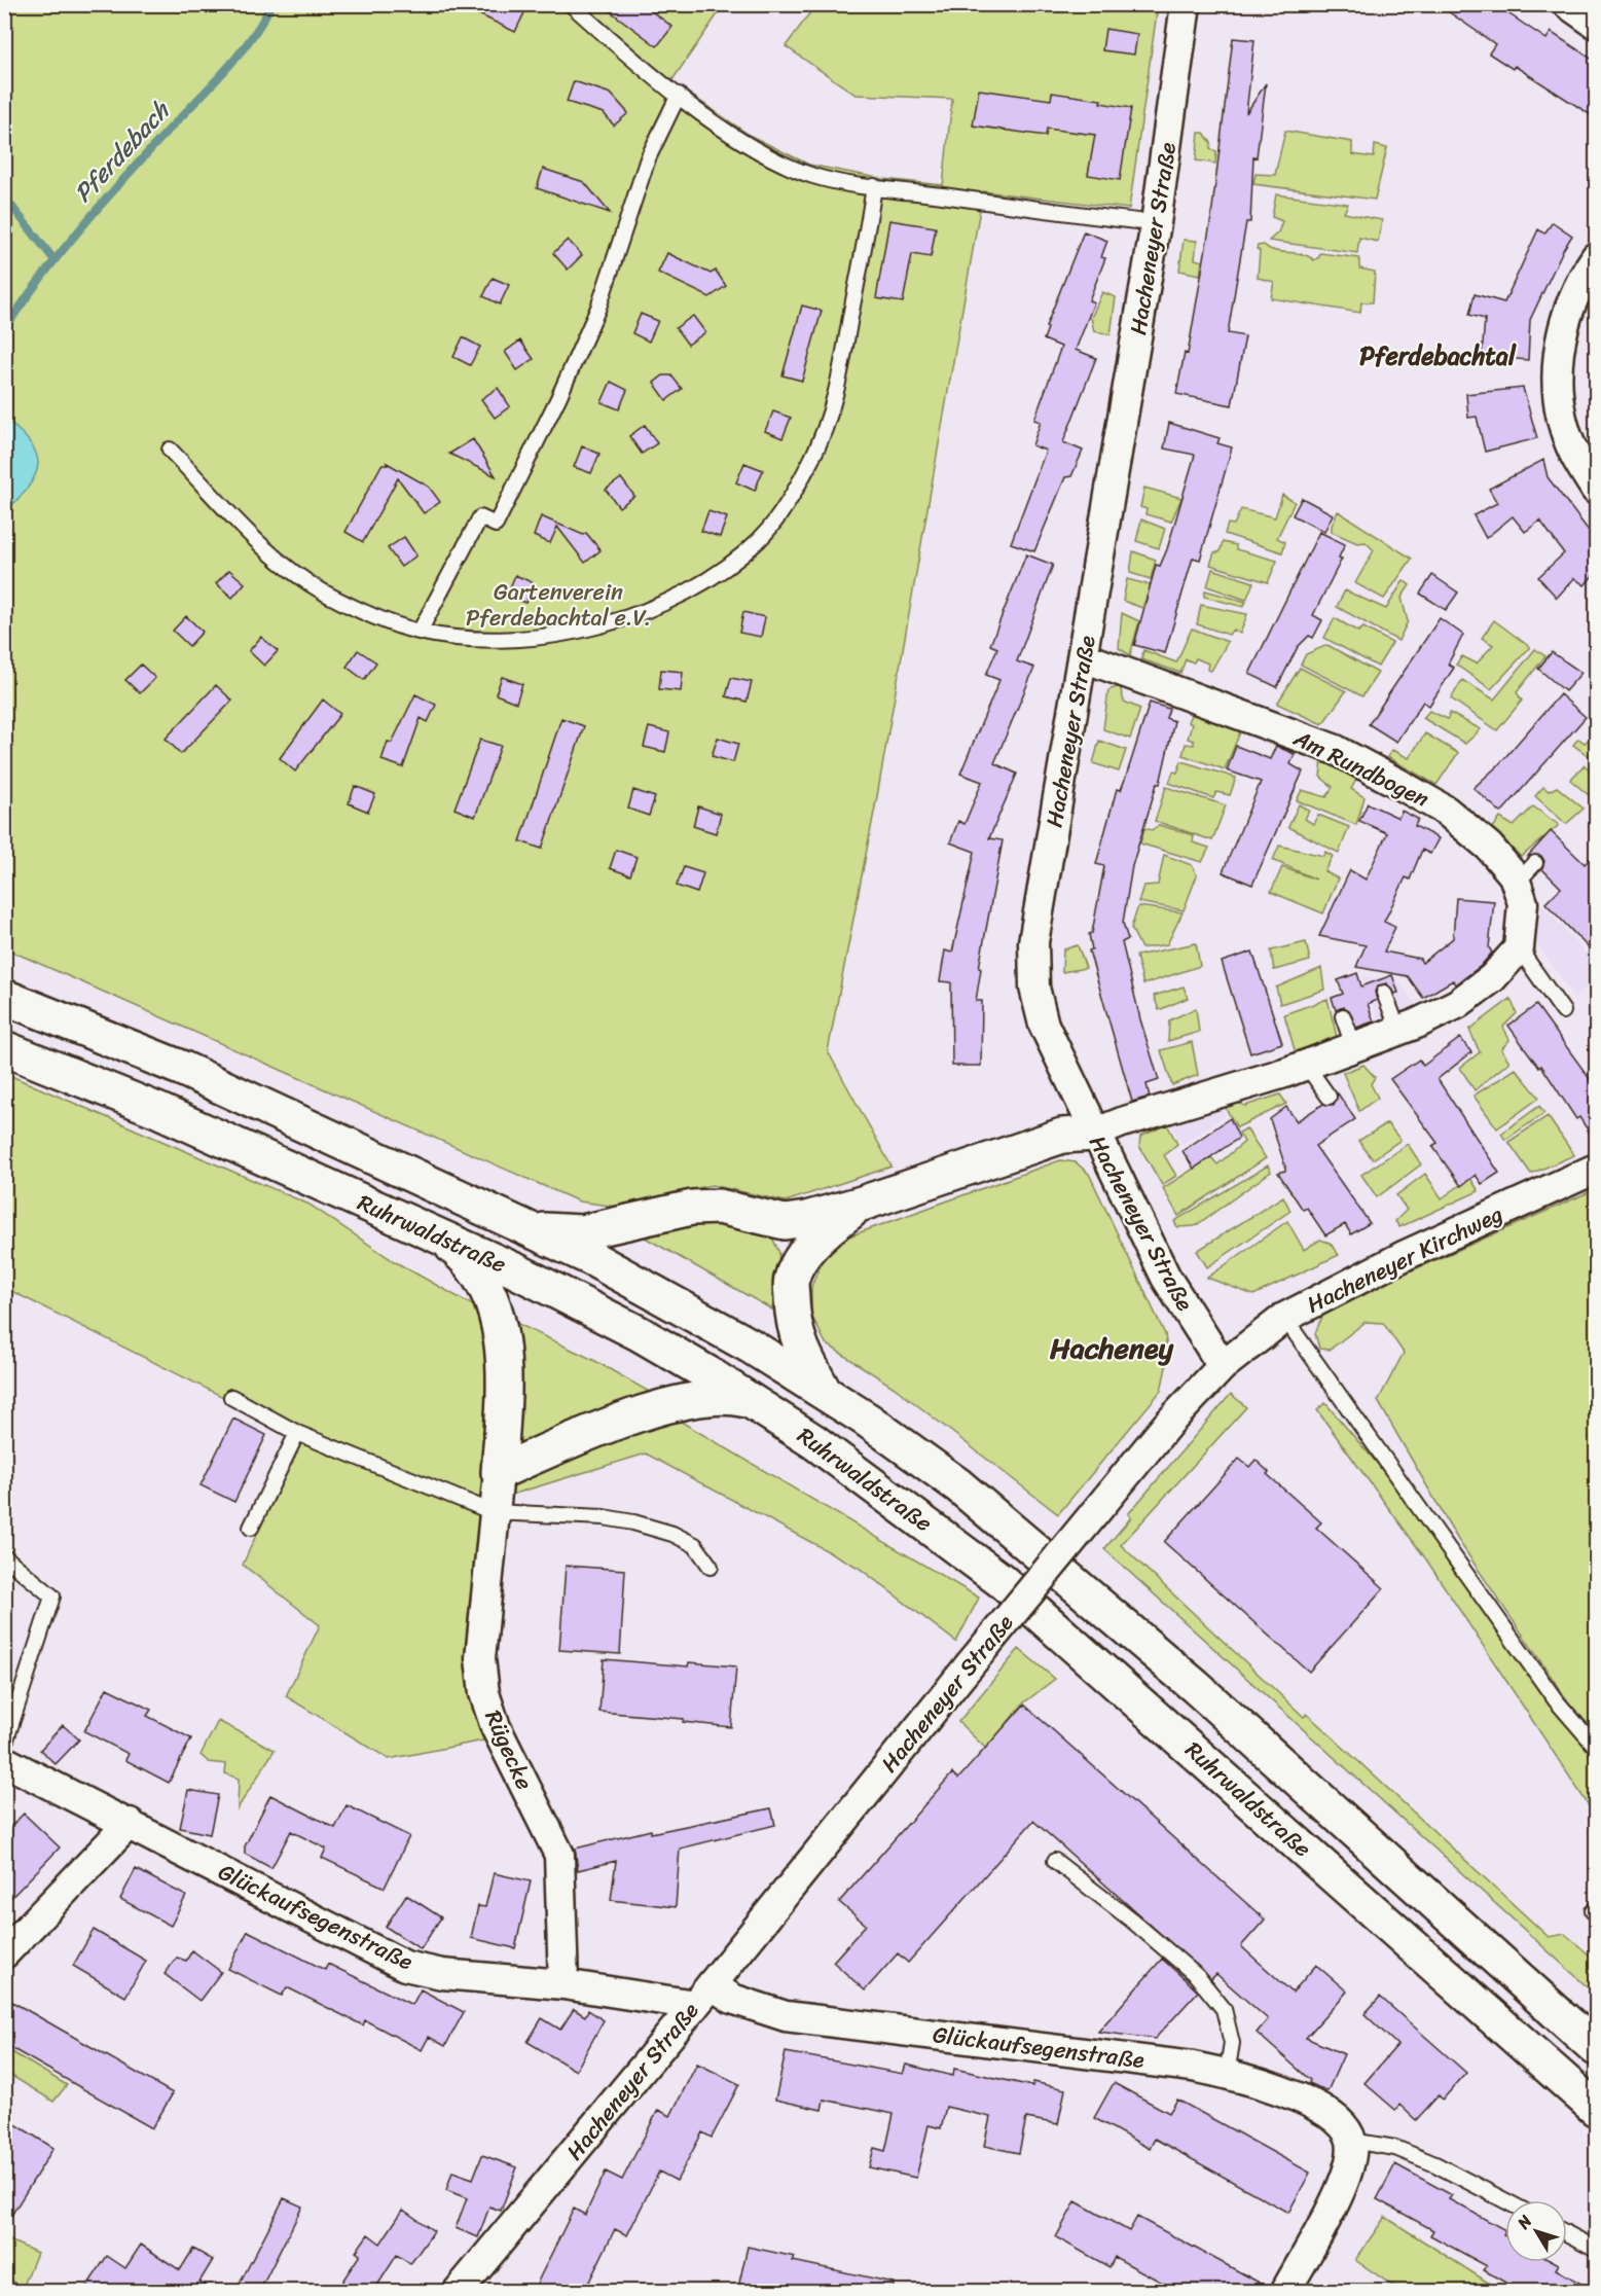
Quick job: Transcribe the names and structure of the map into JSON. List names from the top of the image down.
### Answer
{
  "streets": {
    "highway": ["Ruhrwaldstraße"],
    "street": [
      "Hacheneyer Straße",
      "Am Rundbogen",
      "Hacheneyer Kirchweg",
      "Rügecke",
      "Glückaufsegenstraße"
    ]
  },
  "crossings": [
    ["Hacheneyer Straße", "Am Rundbogen"],
    ["Hacheneyer Straße", "Hacheneyer Kirchweg"],
    ["Hacheneyer Straße", "Glückaufsegenstraße"],
    ["Rügecke", "Glückaufsegenstraße"]
  ],
  "districts": ["Pferdebachtal", "Hacheney"],
  "water": ["Pferdebach"],
  "parks": ["Gartenverein Pferdebachtal e.V."],
  "north": "top left"
}
